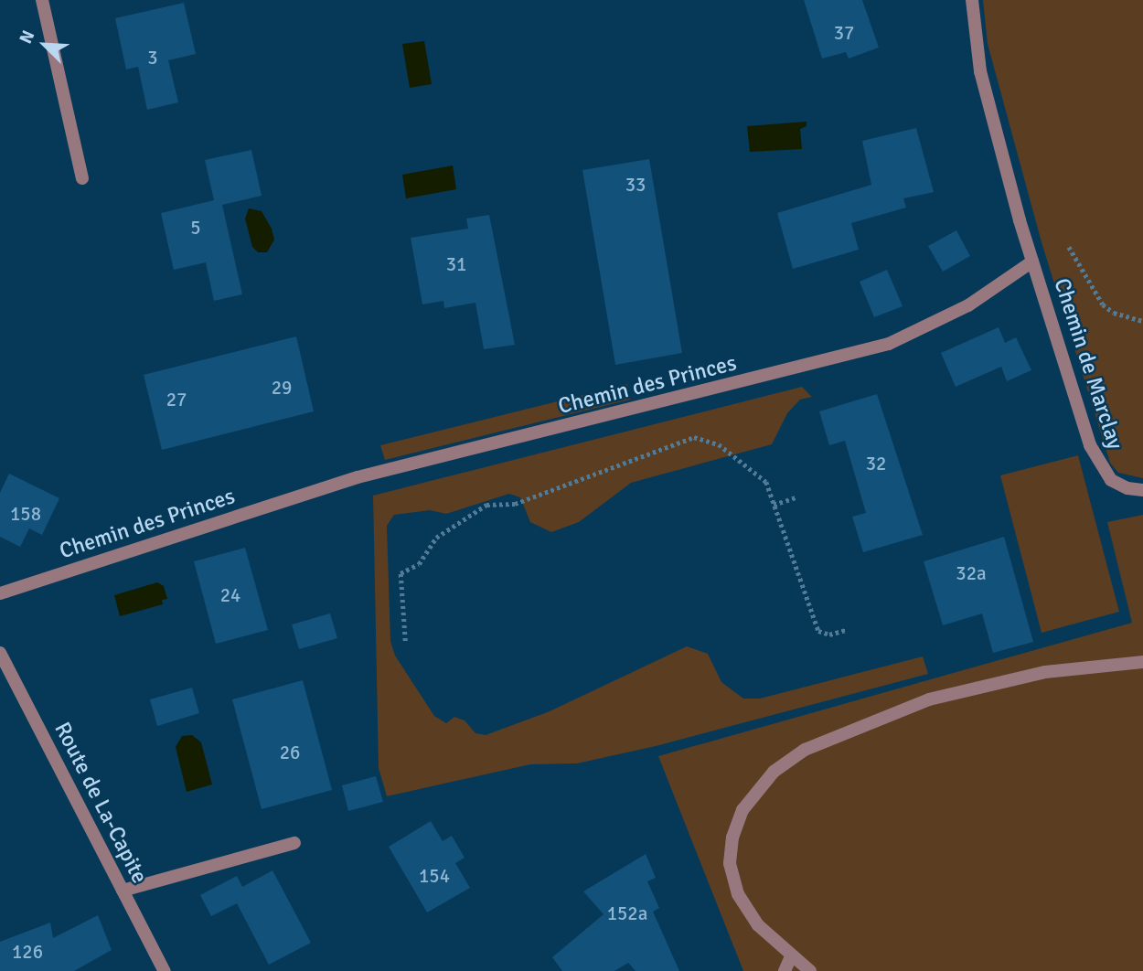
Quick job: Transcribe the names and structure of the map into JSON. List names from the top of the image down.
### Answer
{
  "streets": {
    "street": ["Chemin de Marclay", "Chemin des Princes", "Route de La-Capite"]
  },
  "crossings": [
    ["Chemin de Marclay", "Chemin des Princes"]
  ],
  "house_numbers": [
    "37",
    "3",
    "33",
    "5",
    "31",
    "29",
    "27",
    "32",
    "158",
    "32a",
    "24",
    "26",
    "154",
    "152a",
    "126"
  ],
  "north": "top left"
}
